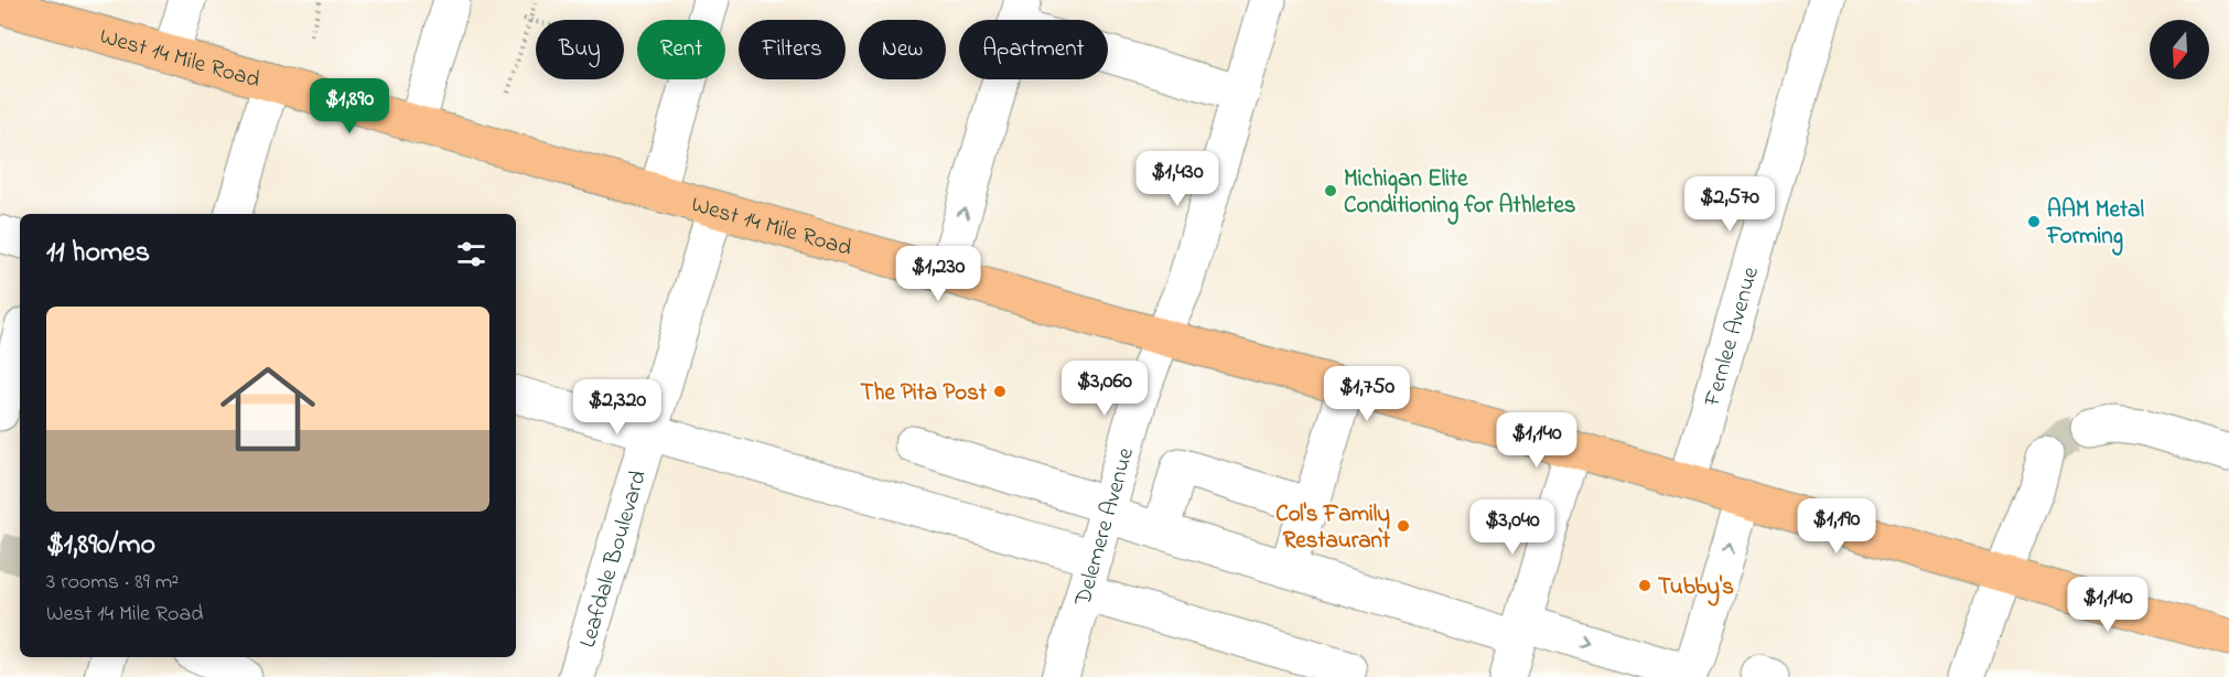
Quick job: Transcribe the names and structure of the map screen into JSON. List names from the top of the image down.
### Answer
{
  "streets": {
    "main road": ["West 14 Mile Road"],
    "street": ["Fernlee Avenue", "Delemere Avenue", "Leafdale Boulevard"]
  },
  "crossings": [
    ["West 14 Mile Road", "Fernlee Avenue"],
    ["West 14 Mile Road", "Delemere Avenue"],
    ["West 14 Mile Road", "Leafdale Boulevard"]
  ],
  "places": [
    "Michigan Elite Conditioning for Athletes",
    "AAM Metal Forming",
    "The Pita Post",
    "Col's Family Restaurant",
    "Tubby's"
  ],
  "north": "bottom",
  "page": {
    "chip": [
      "Buy",
      "Rent",
      "Filters",
      "New",
      "Apartment"
    ],
    "price": [
      "$1,890",
      "$1,430",
      "$2,570",
      "$1,230",
      "$3,060",
      "$1,750",
      "$2,320",
      "$1,140",
      "$1,190",
      "$3,040",
      "$1,140"
    ],
    "heading": "11 homes",
    "list": [
      {
        "name": "$1,890/mo",
        "note": "3 rooms · 89 m² · West 14 Mile Road"
      }
    ]
  }
}
